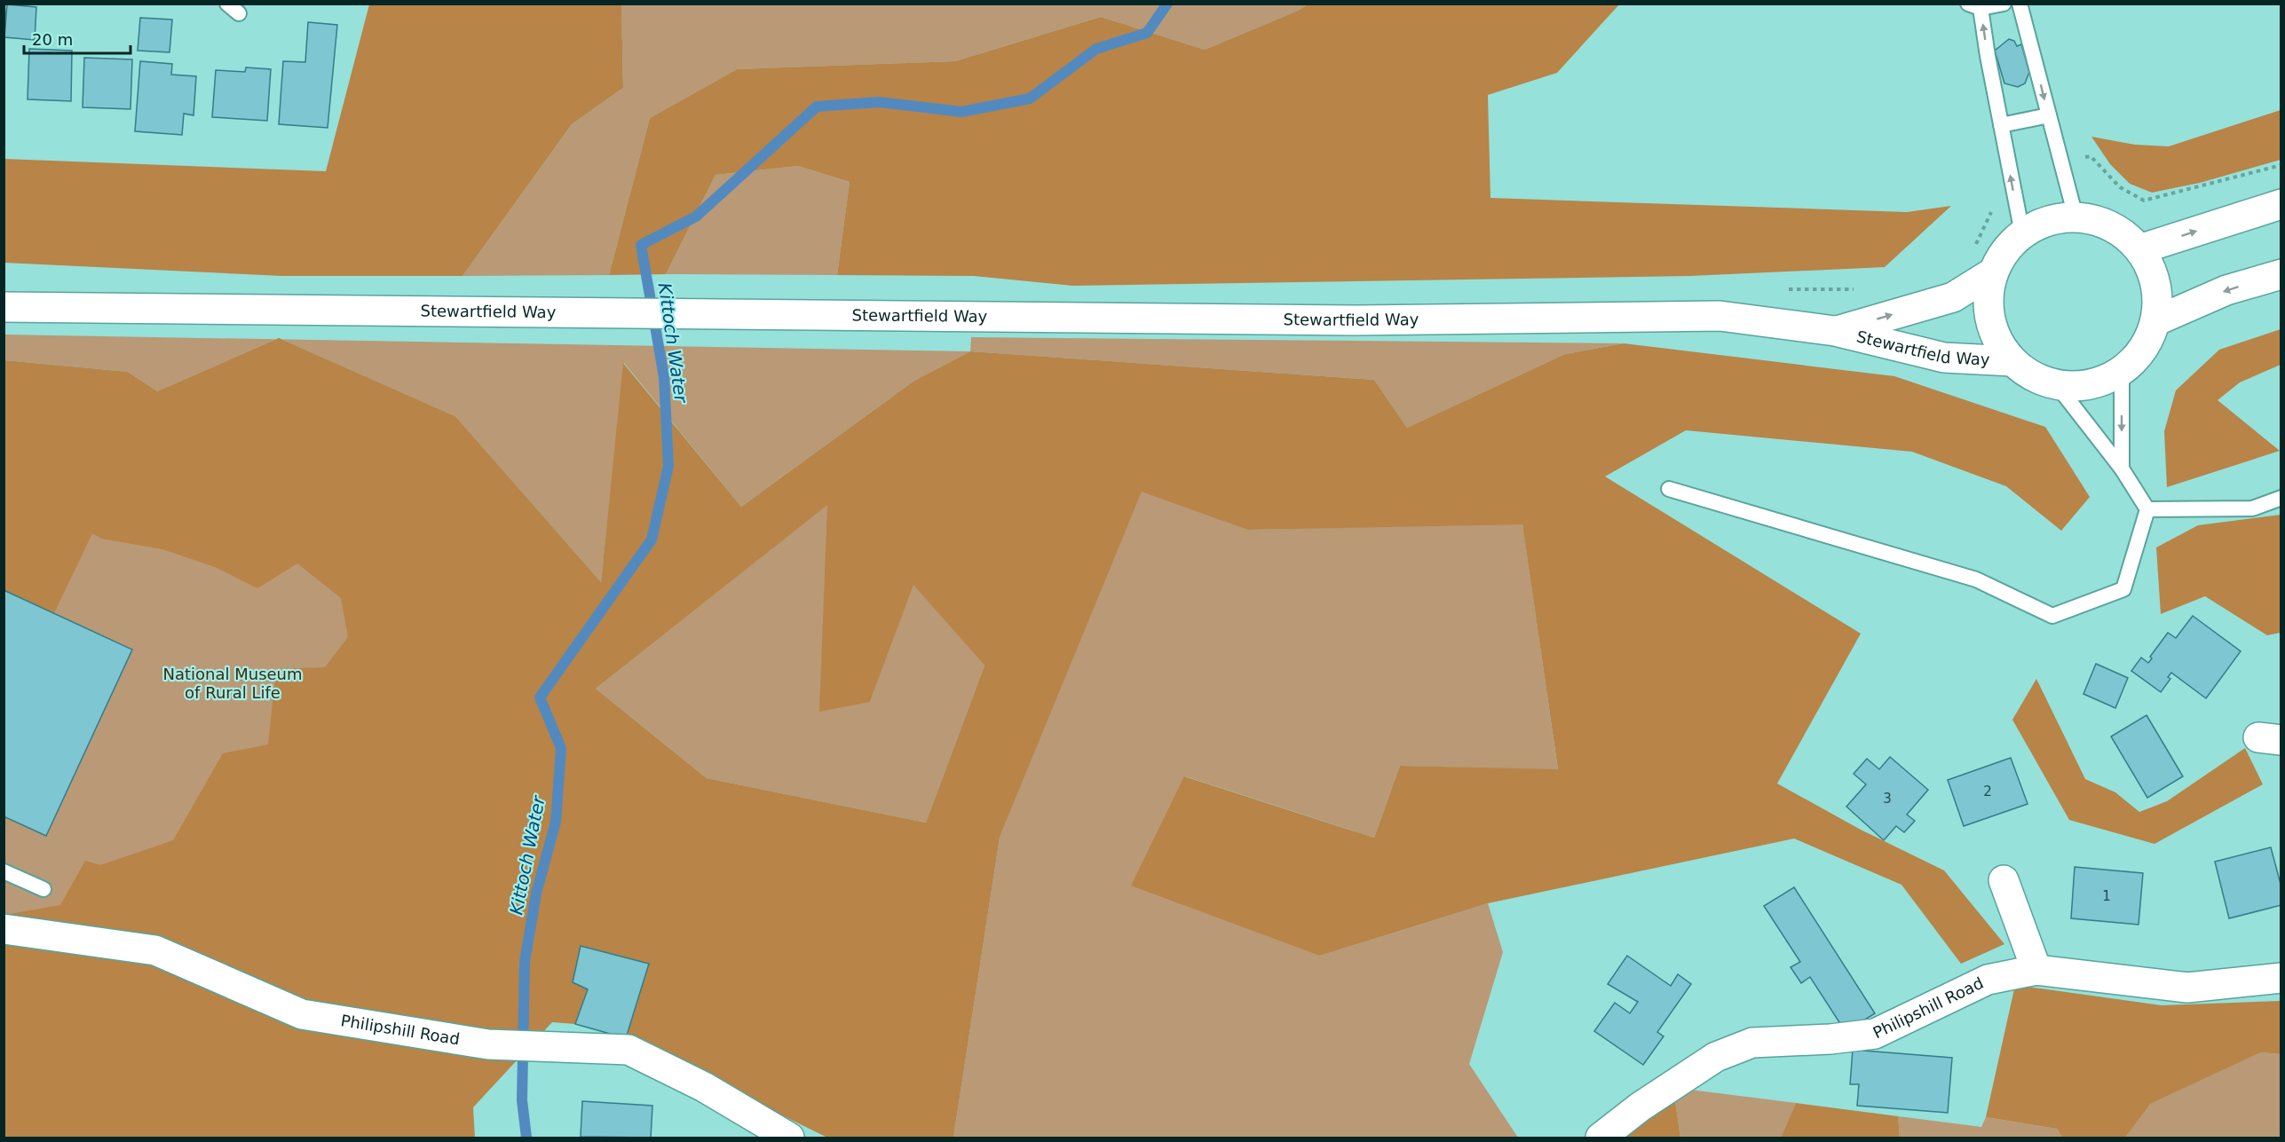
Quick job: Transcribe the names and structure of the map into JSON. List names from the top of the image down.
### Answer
{
  "streets": {
    "street": ["Stewartfield Way", "Philipshill Road"]
  },
  "water": ["Kittoch Water"],
  "parks": ["National Museum of Rural Life"],
  "house_numbers": ["2", "3", "1"],
  "scale_bar": "20 m"
}
